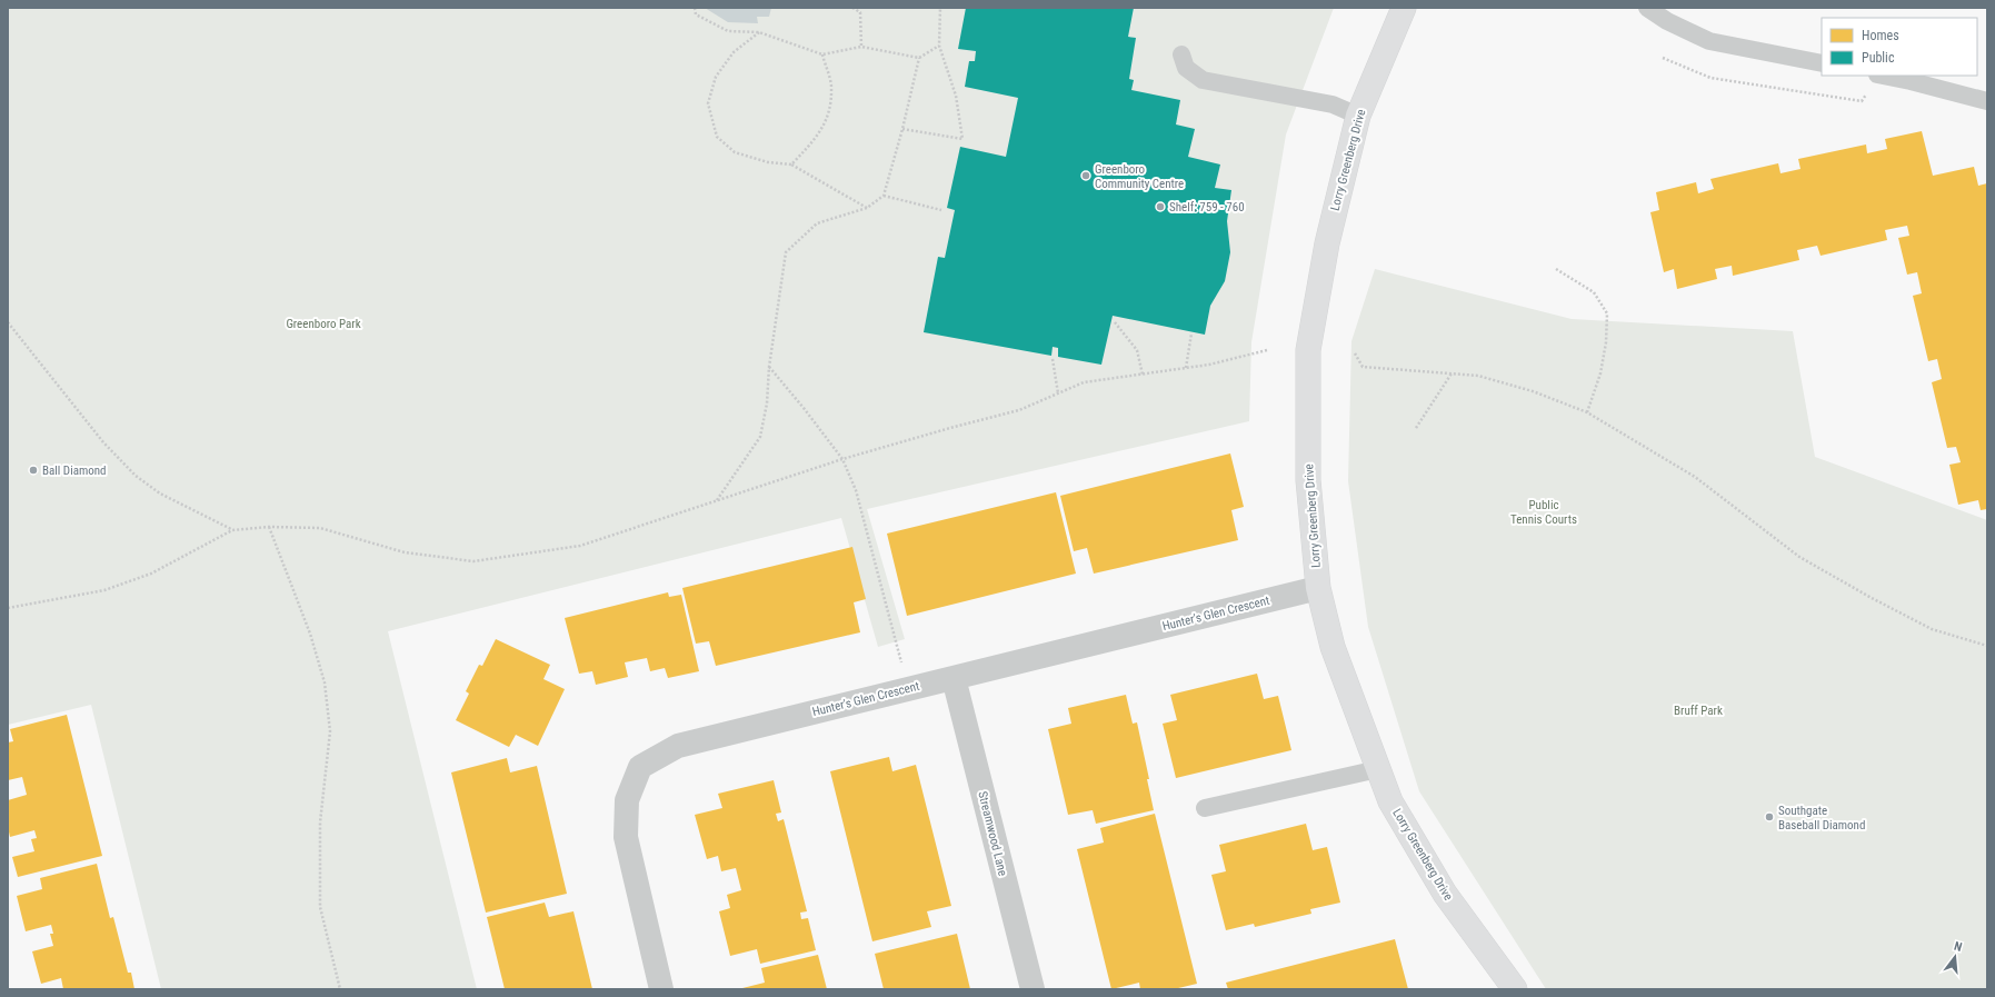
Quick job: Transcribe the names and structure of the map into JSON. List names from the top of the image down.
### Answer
{
  "streets": {
    "street": ["Lorry Greenberg Drive", "Hunter's Glen Crescent", "Streamwood Lane"]
  },
  "crossings": [
    ["Lorry Greenberg Drive", "Hunter's Glen Crescent"],
    ["Hunter's Glen Crescent", "Streamwood Lane"]
  ],
  "parks": ["Greenboro Park", "Public Tennis Courts", "Bruff Park"],
  "places": [
    "Greenboro Community Centre",
    "Shelf: 759 - 760",
    "Ball Diamond",
    "Southgate Baseball Diamond"
  ],
  "legend": ["Homes", "Public"],
  "north": "top"
}
